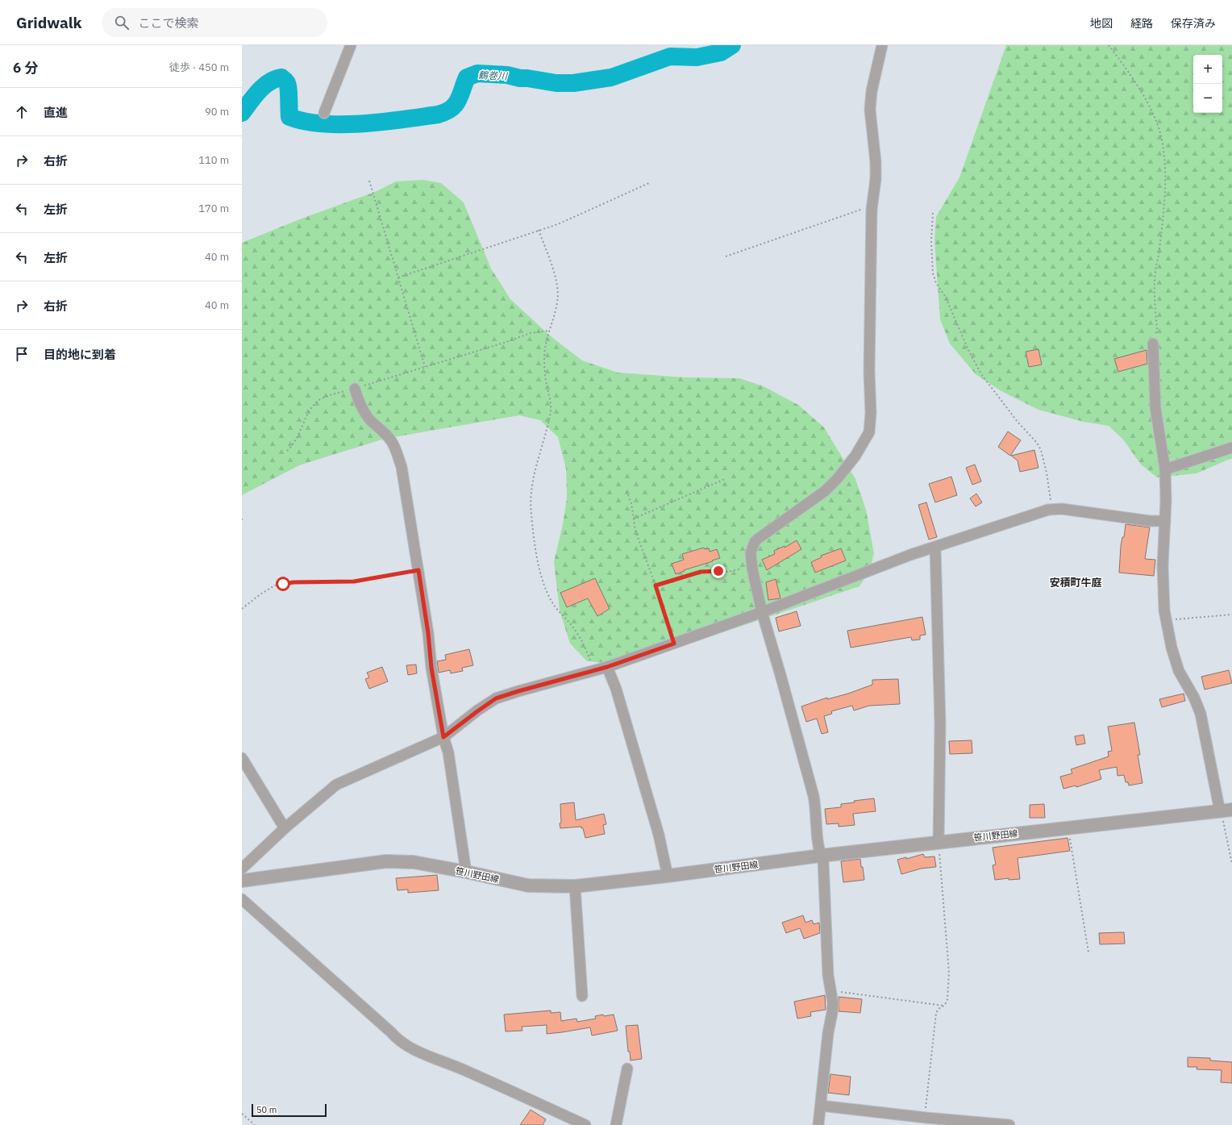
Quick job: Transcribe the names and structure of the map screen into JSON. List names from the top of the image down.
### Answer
{
  "streets": {
    "street": ["笹川野田線"]
  },
  "districts": ["安積町牛庭"],
  "water": ["鶴巻川"],
  "scale_bar": "50 m",
  "page": {
    "header": "Gridwalk",
    "search": "ここで検索",
    "nav": ["地図", "経路", "保存済み"],
    "heading": ["6 分", "徒歩 · 450 m"],
    "map_buttons": ["+", "−"],
    "list": [
      ["直進", "90 m"],
      ["右折", "110 m"],
      ["左折", "170 m"],
      ["左折", "40 m"],
      ["右折", "40 m"],
      "目的地に到着"
    ],
    "scale": "50 m"
  }
}
